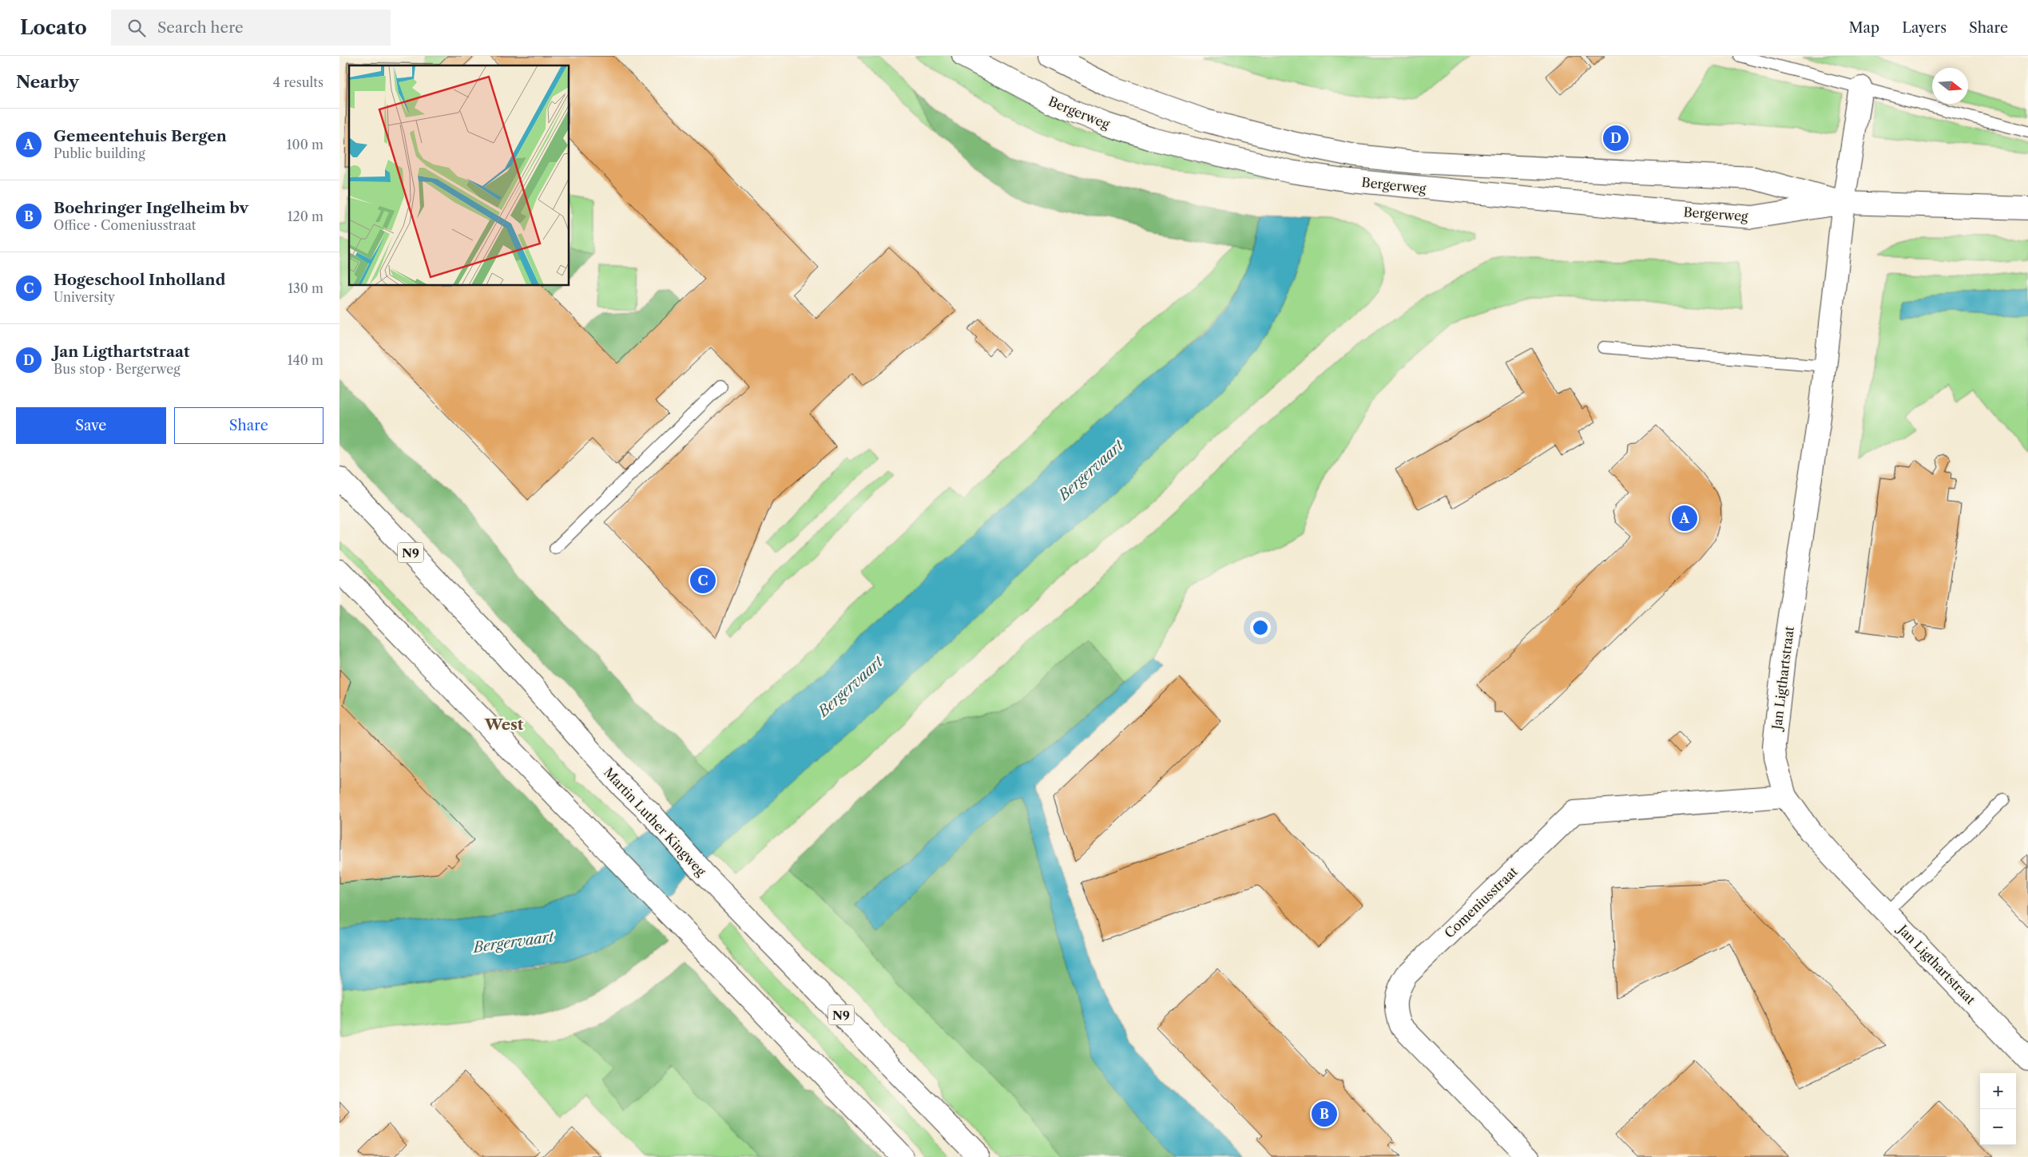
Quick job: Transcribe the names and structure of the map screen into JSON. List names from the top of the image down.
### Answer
{
  "streets": {
    "main road": [
      "Bergerweg",
      "N9",
      "Jan Ligthartstraat",
      "Martin Luther Kingweg",
      "Comeniusstraat"
    ]
  },
  "crossings": [
    ["Bergerweg", "Jan Ligthartstraat"],
    ["Jan Ligthartstraat", "Comeniusstraat"]
  ],
  "districts": ["West"],
  "water": ["Bergervaart"],
  "north": "right",
  "page": {
    "header": "Locato",
    "search": "Search here",
    "nav": ["Map", "Layers", "Share"],
    "heading": ["Nearby", "4 results"],
    "list": [
      {
        "mark": "A",
        "name": "Gemeentehuis Bergen",
        "note": "Public building",
        "value": "100 m"
      },
      {
        "mark": "B",
        "name": "Boehringer Ingelheim bv",
        "note": "Office · Comeniusstraat",
        "value": "120 m"
      },
      {
        "mark": "C",
        "name": "Hogeschool Inholland",
        "note": "University",
        "value": "130 m"
      },
      {
        "mark": "D",
        "name": "Jan Ligthartstraat",
        "note": "Bus stop · Bergerweg",
        "value": "140 m"
      }
    ],
    "pins": [
      "D",
      "A",
      "C",
      "B"
    ],
    "buttons": ["Save", "Share"],
    "map_buttons": ["+", "−"]
  }
}
